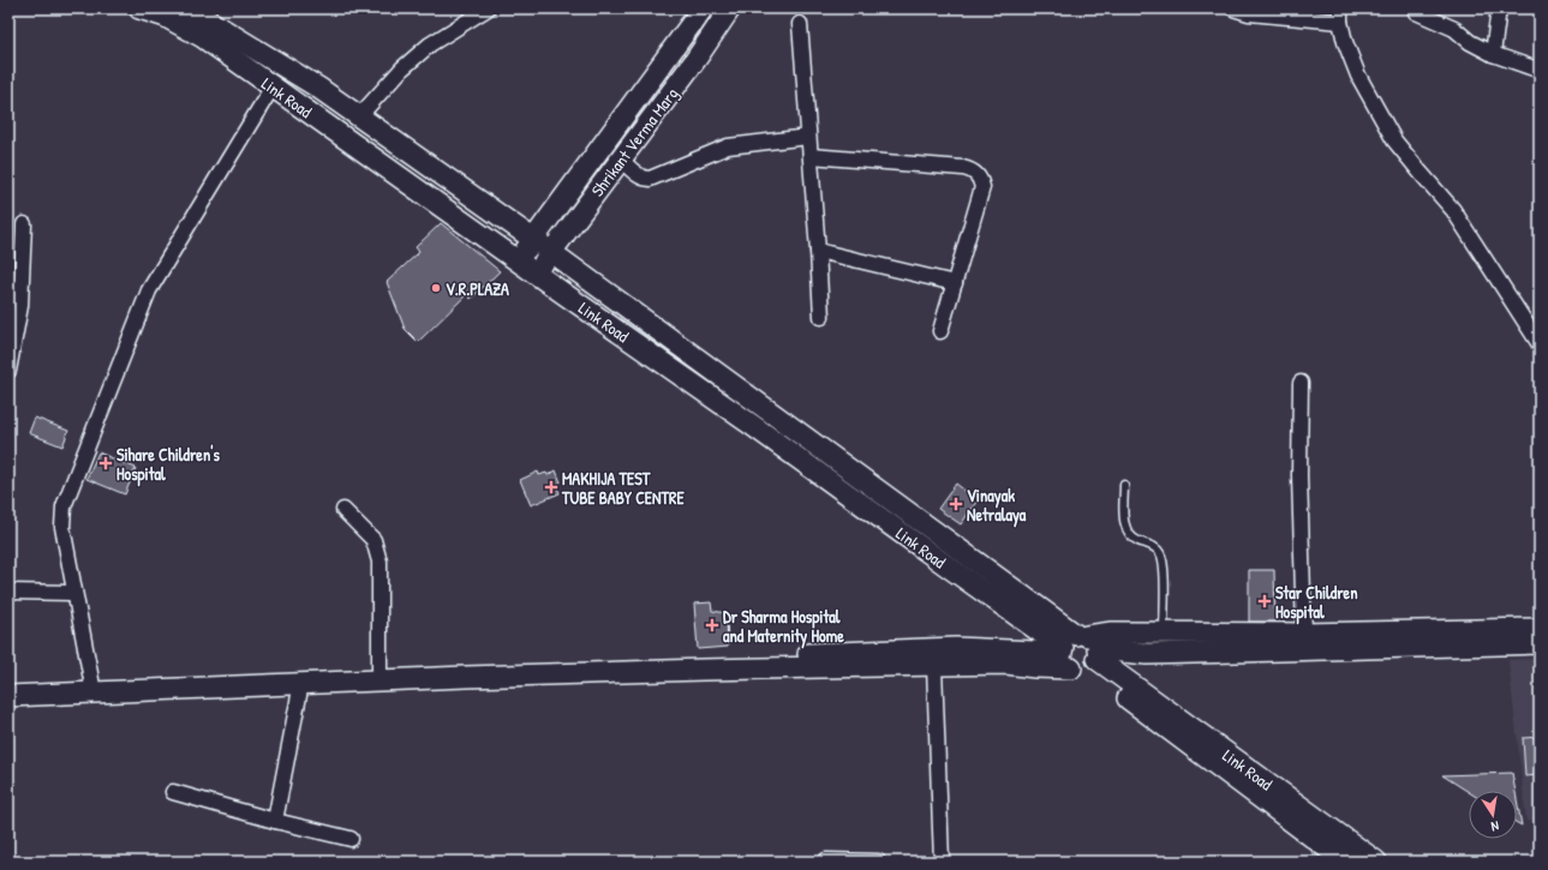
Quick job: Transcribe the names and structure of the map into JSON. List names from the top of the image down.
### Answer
{
  "streets": {
    "street": ["Link Road", "Shrikant Verma Marg"]
  },
  "crossings": [
    ["Link Road", "Shrikant Verma Marg"]
  ],
  "places": {
    "other": ["V.R.PLAZA"],
    "health": [
      "Sihare Children's Hospital",
      "MAKHIJA TEST TUBE BABY CENTRE",
      "Vinayak Netralaya",
      "Star Children Hospital",
      "Dr Sharma Hospital and Maternity Home"
    ]
  },
  "north": "bottom"
}
